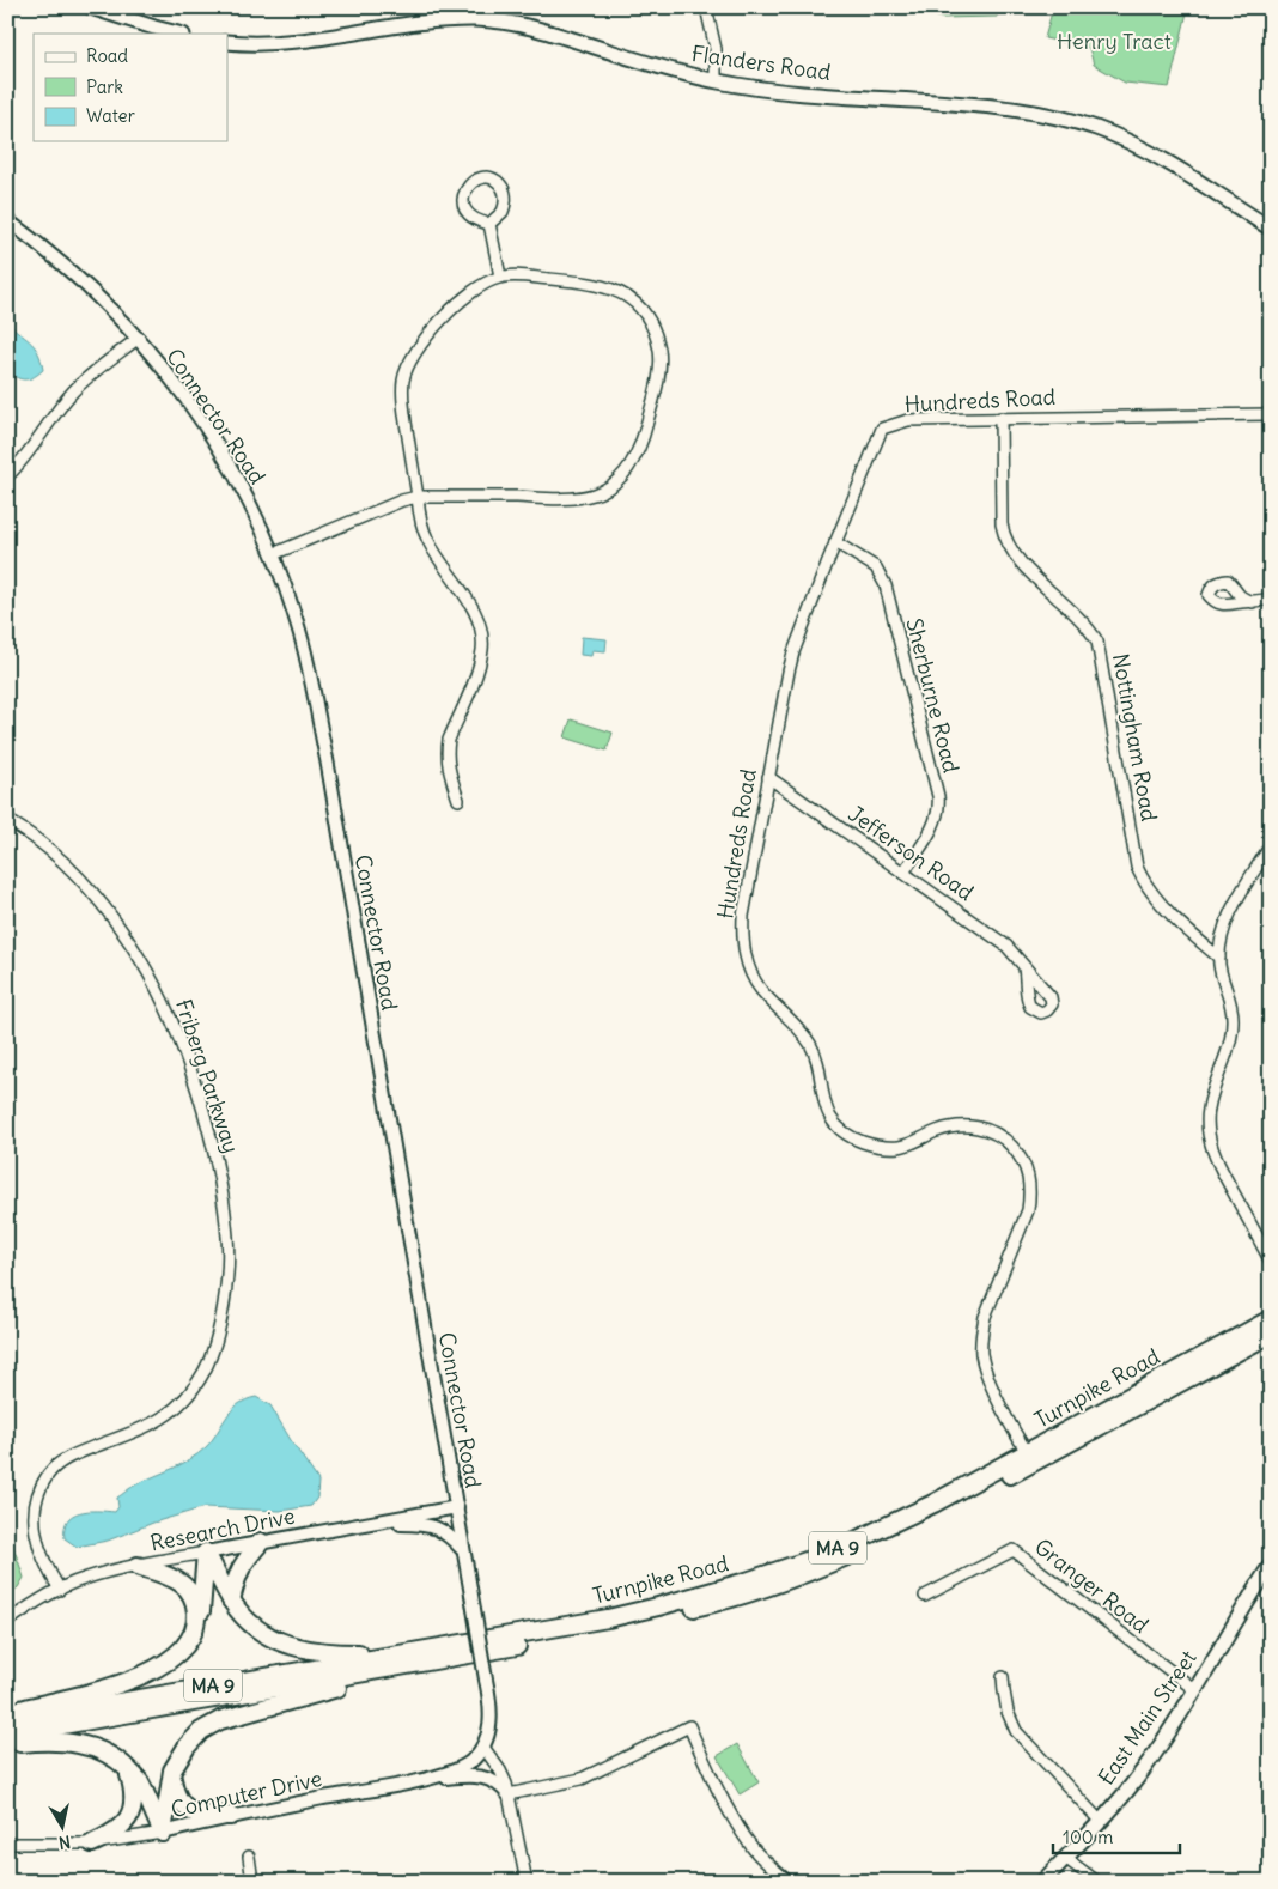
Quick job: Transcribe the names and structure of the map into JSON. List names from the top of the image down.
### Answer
{
  "streets": {
    "highway": ["Turnpike Road", "MA 9"],
    "main road": ["Flanders Road", "East Main Street"],
    "street": [
      "Hundreds Road",
      "Connector Road",
      "Sherburne Road",
      "Nottingham Road",
      "Jefferson Road",
      "Friberg Parkway",
      "Research Drive",
      "Granger Road",
      "Computer Drive"
    ]
  },
  "crossings": [
    ["Hundreds Road", "Sherburne Road"],
    ["Hundreds Road", "Nottingham Road"],
    ["Hundreds Road", "Jefferson Road"],
    ["Hundreds Road", "Turnpike Road"],
    ["Connector Road", "Research Drive"],
    ["Connector Road", "Computer Drive"],
    ["Sherburne Road", "Jefferson Road"],
    ["Friberg Parkway", "Research Drive"],
    ["Granger Road", "East Main Street"]
  ],
  "parks": ["Henry Tract"],
  "legend": ["Road", "Park", "Water"],
  "scale_bar": "100 m",
  "north": "bottom"
}
